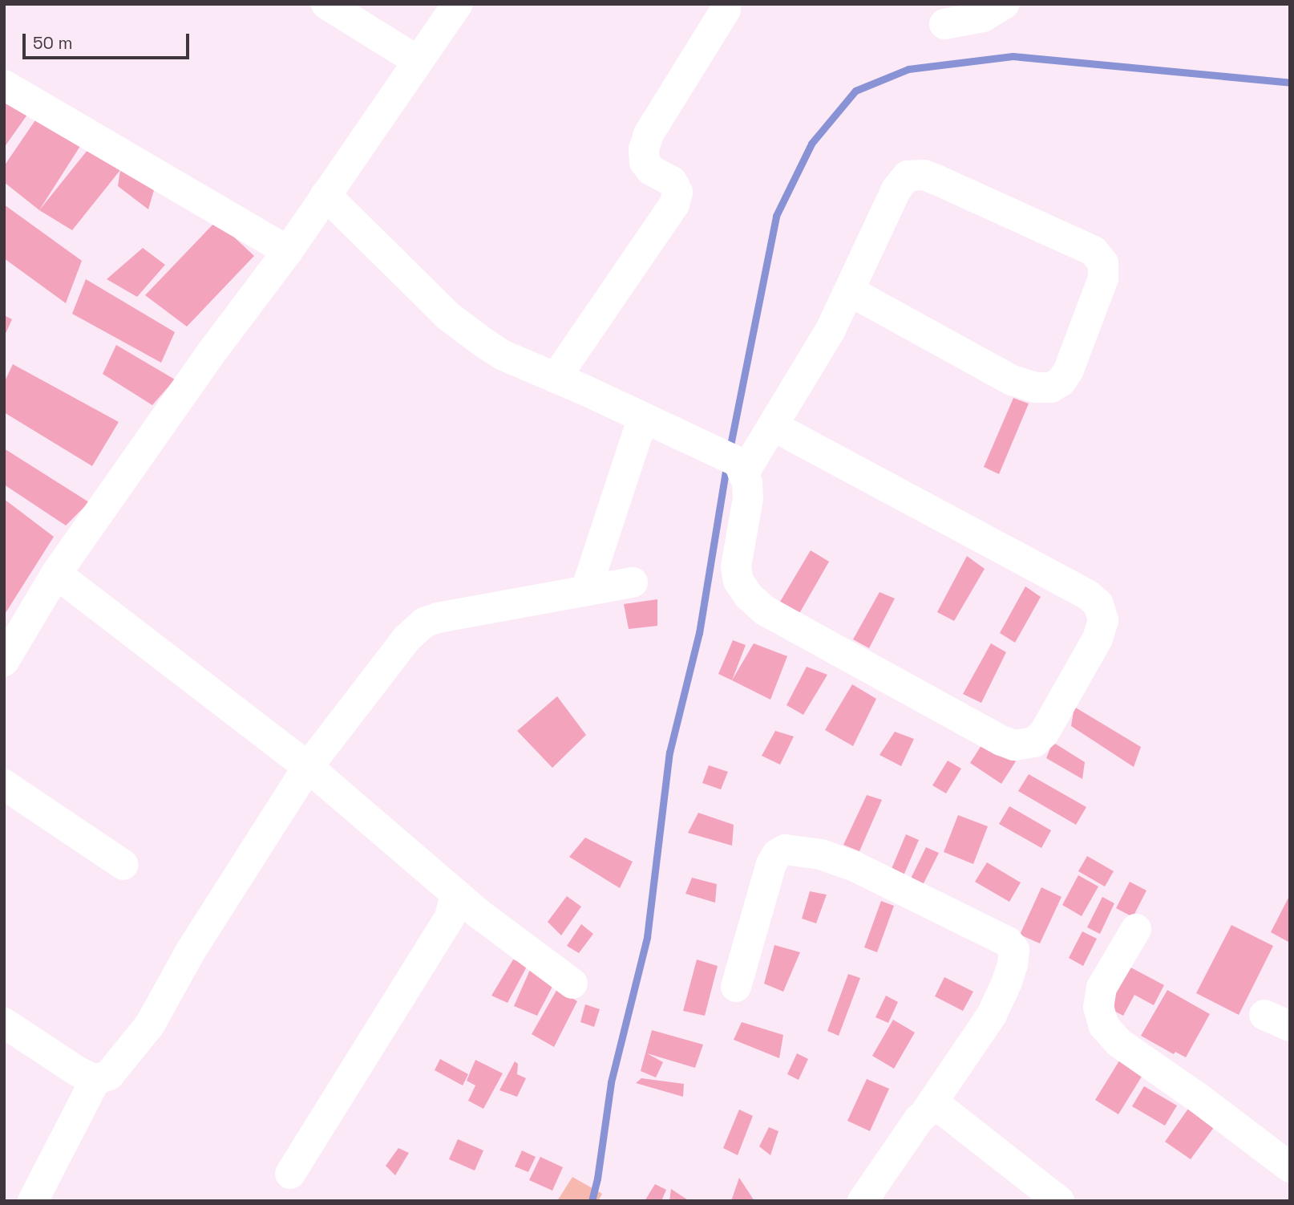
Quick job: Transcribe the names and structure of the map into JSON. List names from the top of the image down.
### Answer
{
  "scale_bar": "50 m"
}
